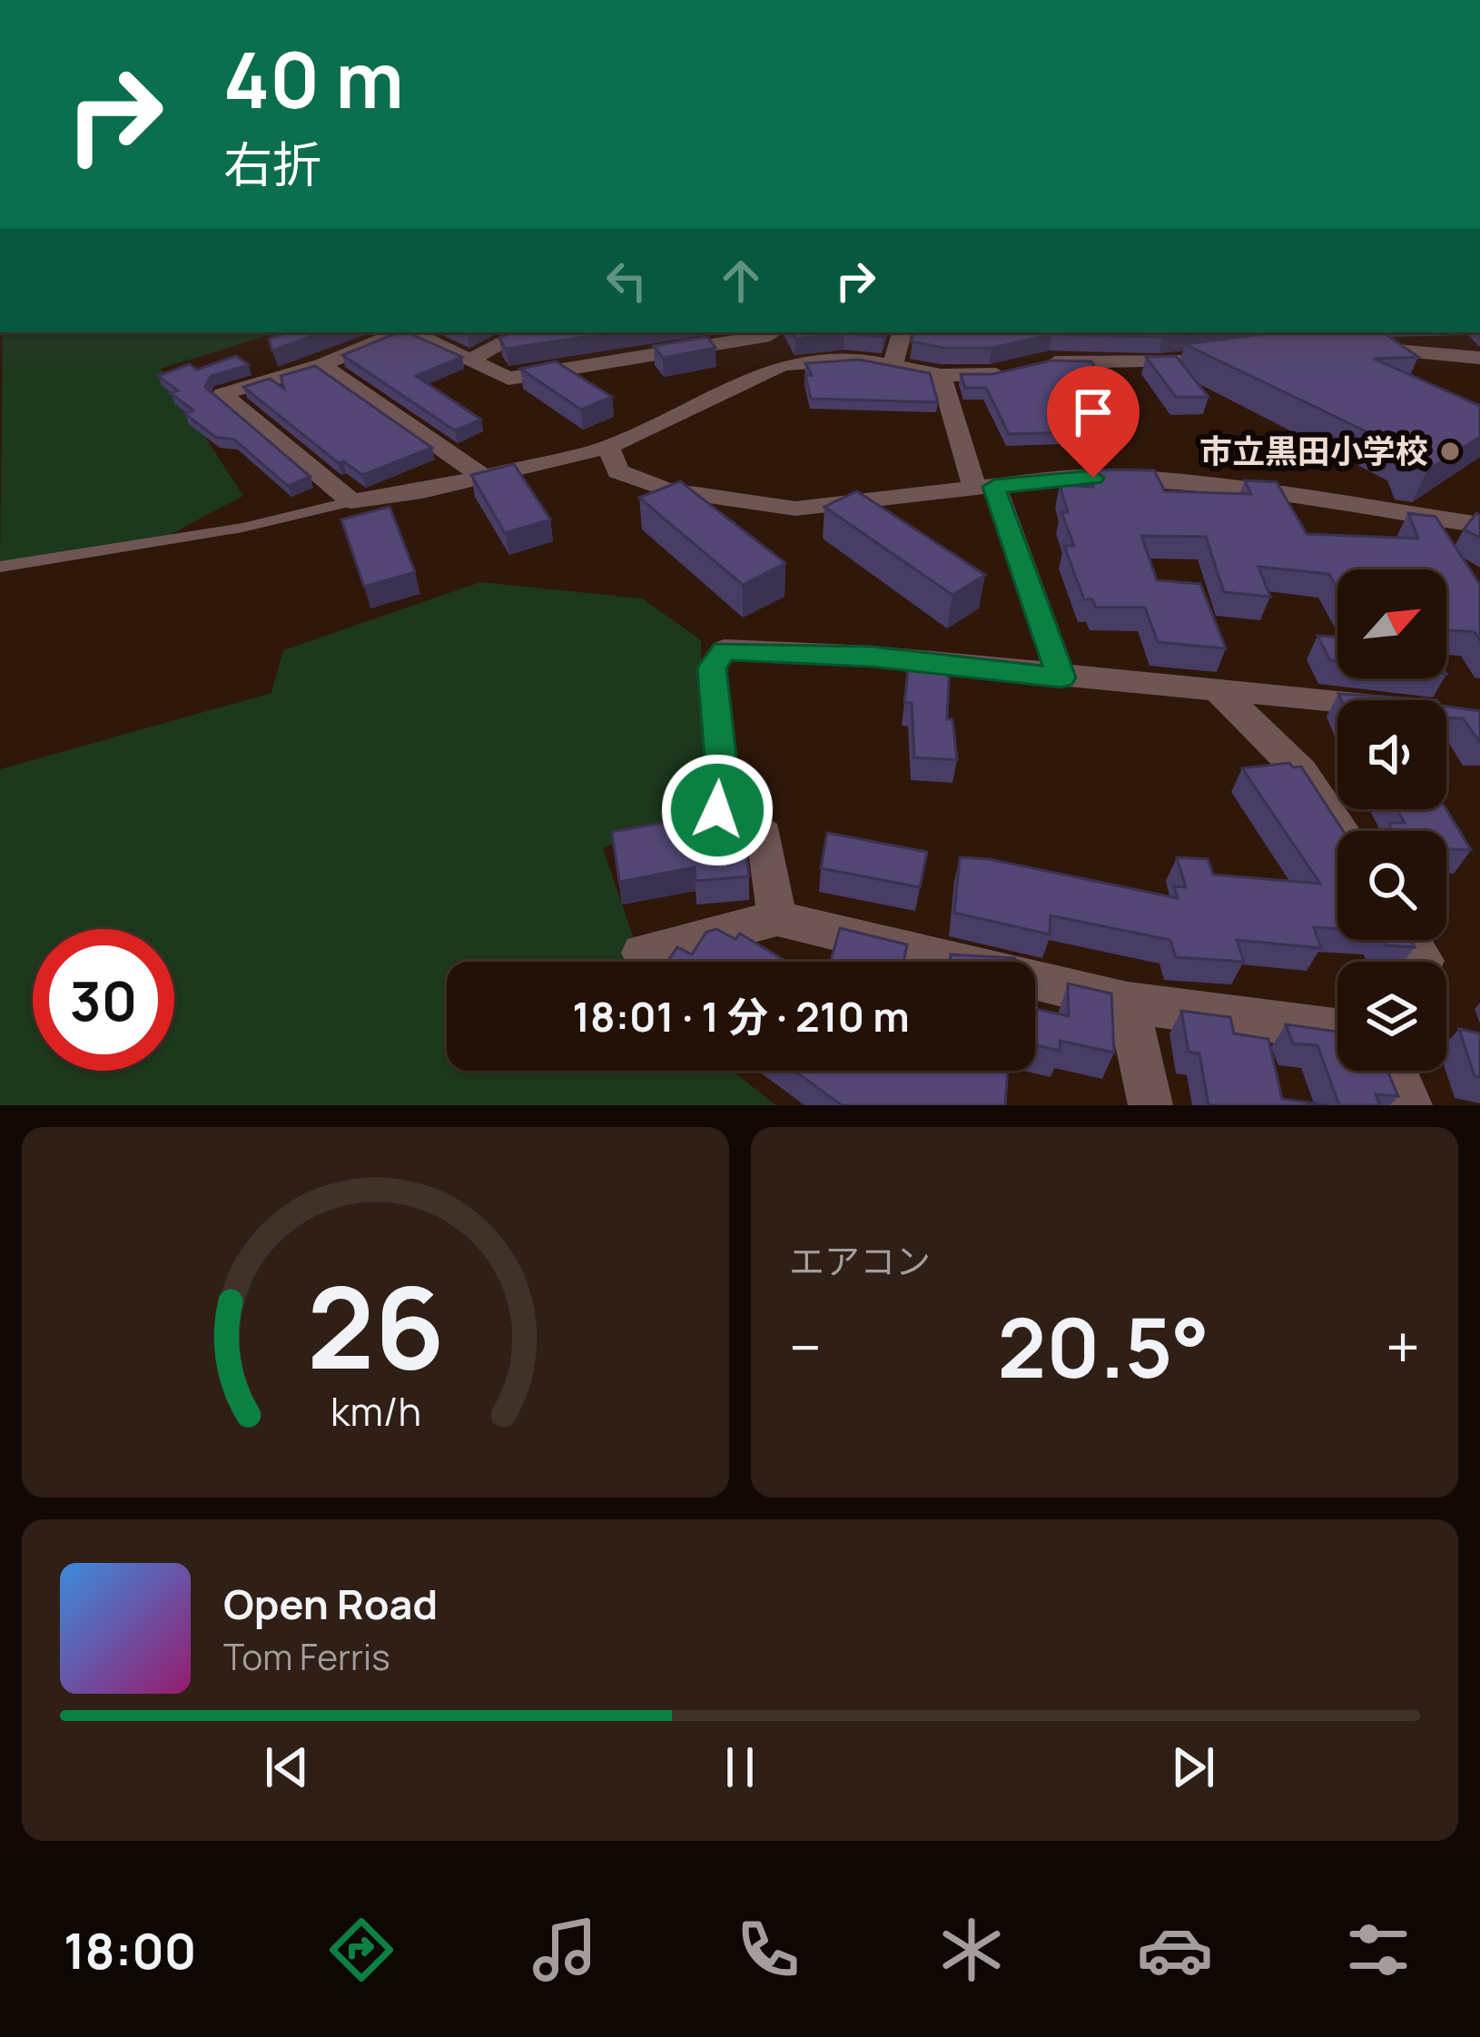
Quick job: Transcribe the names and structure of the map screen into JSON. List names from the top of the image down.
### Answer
{
  "places": ["市立黒田小学校"],
  "north": "top right",
  "page": {
    "turn": ["40 m", "右折"],
    "limit": "30",
    "trip": "18:01 · 1 分 · 210 m",
    "tile": "エアコン",
    "heat": ["−", "20.5°", "+"],
    "song": ["Open Road", "Tom Ferris"],
    "tabs": "18:00",
    "gauge": ["26", "km/h"]
  }
}
